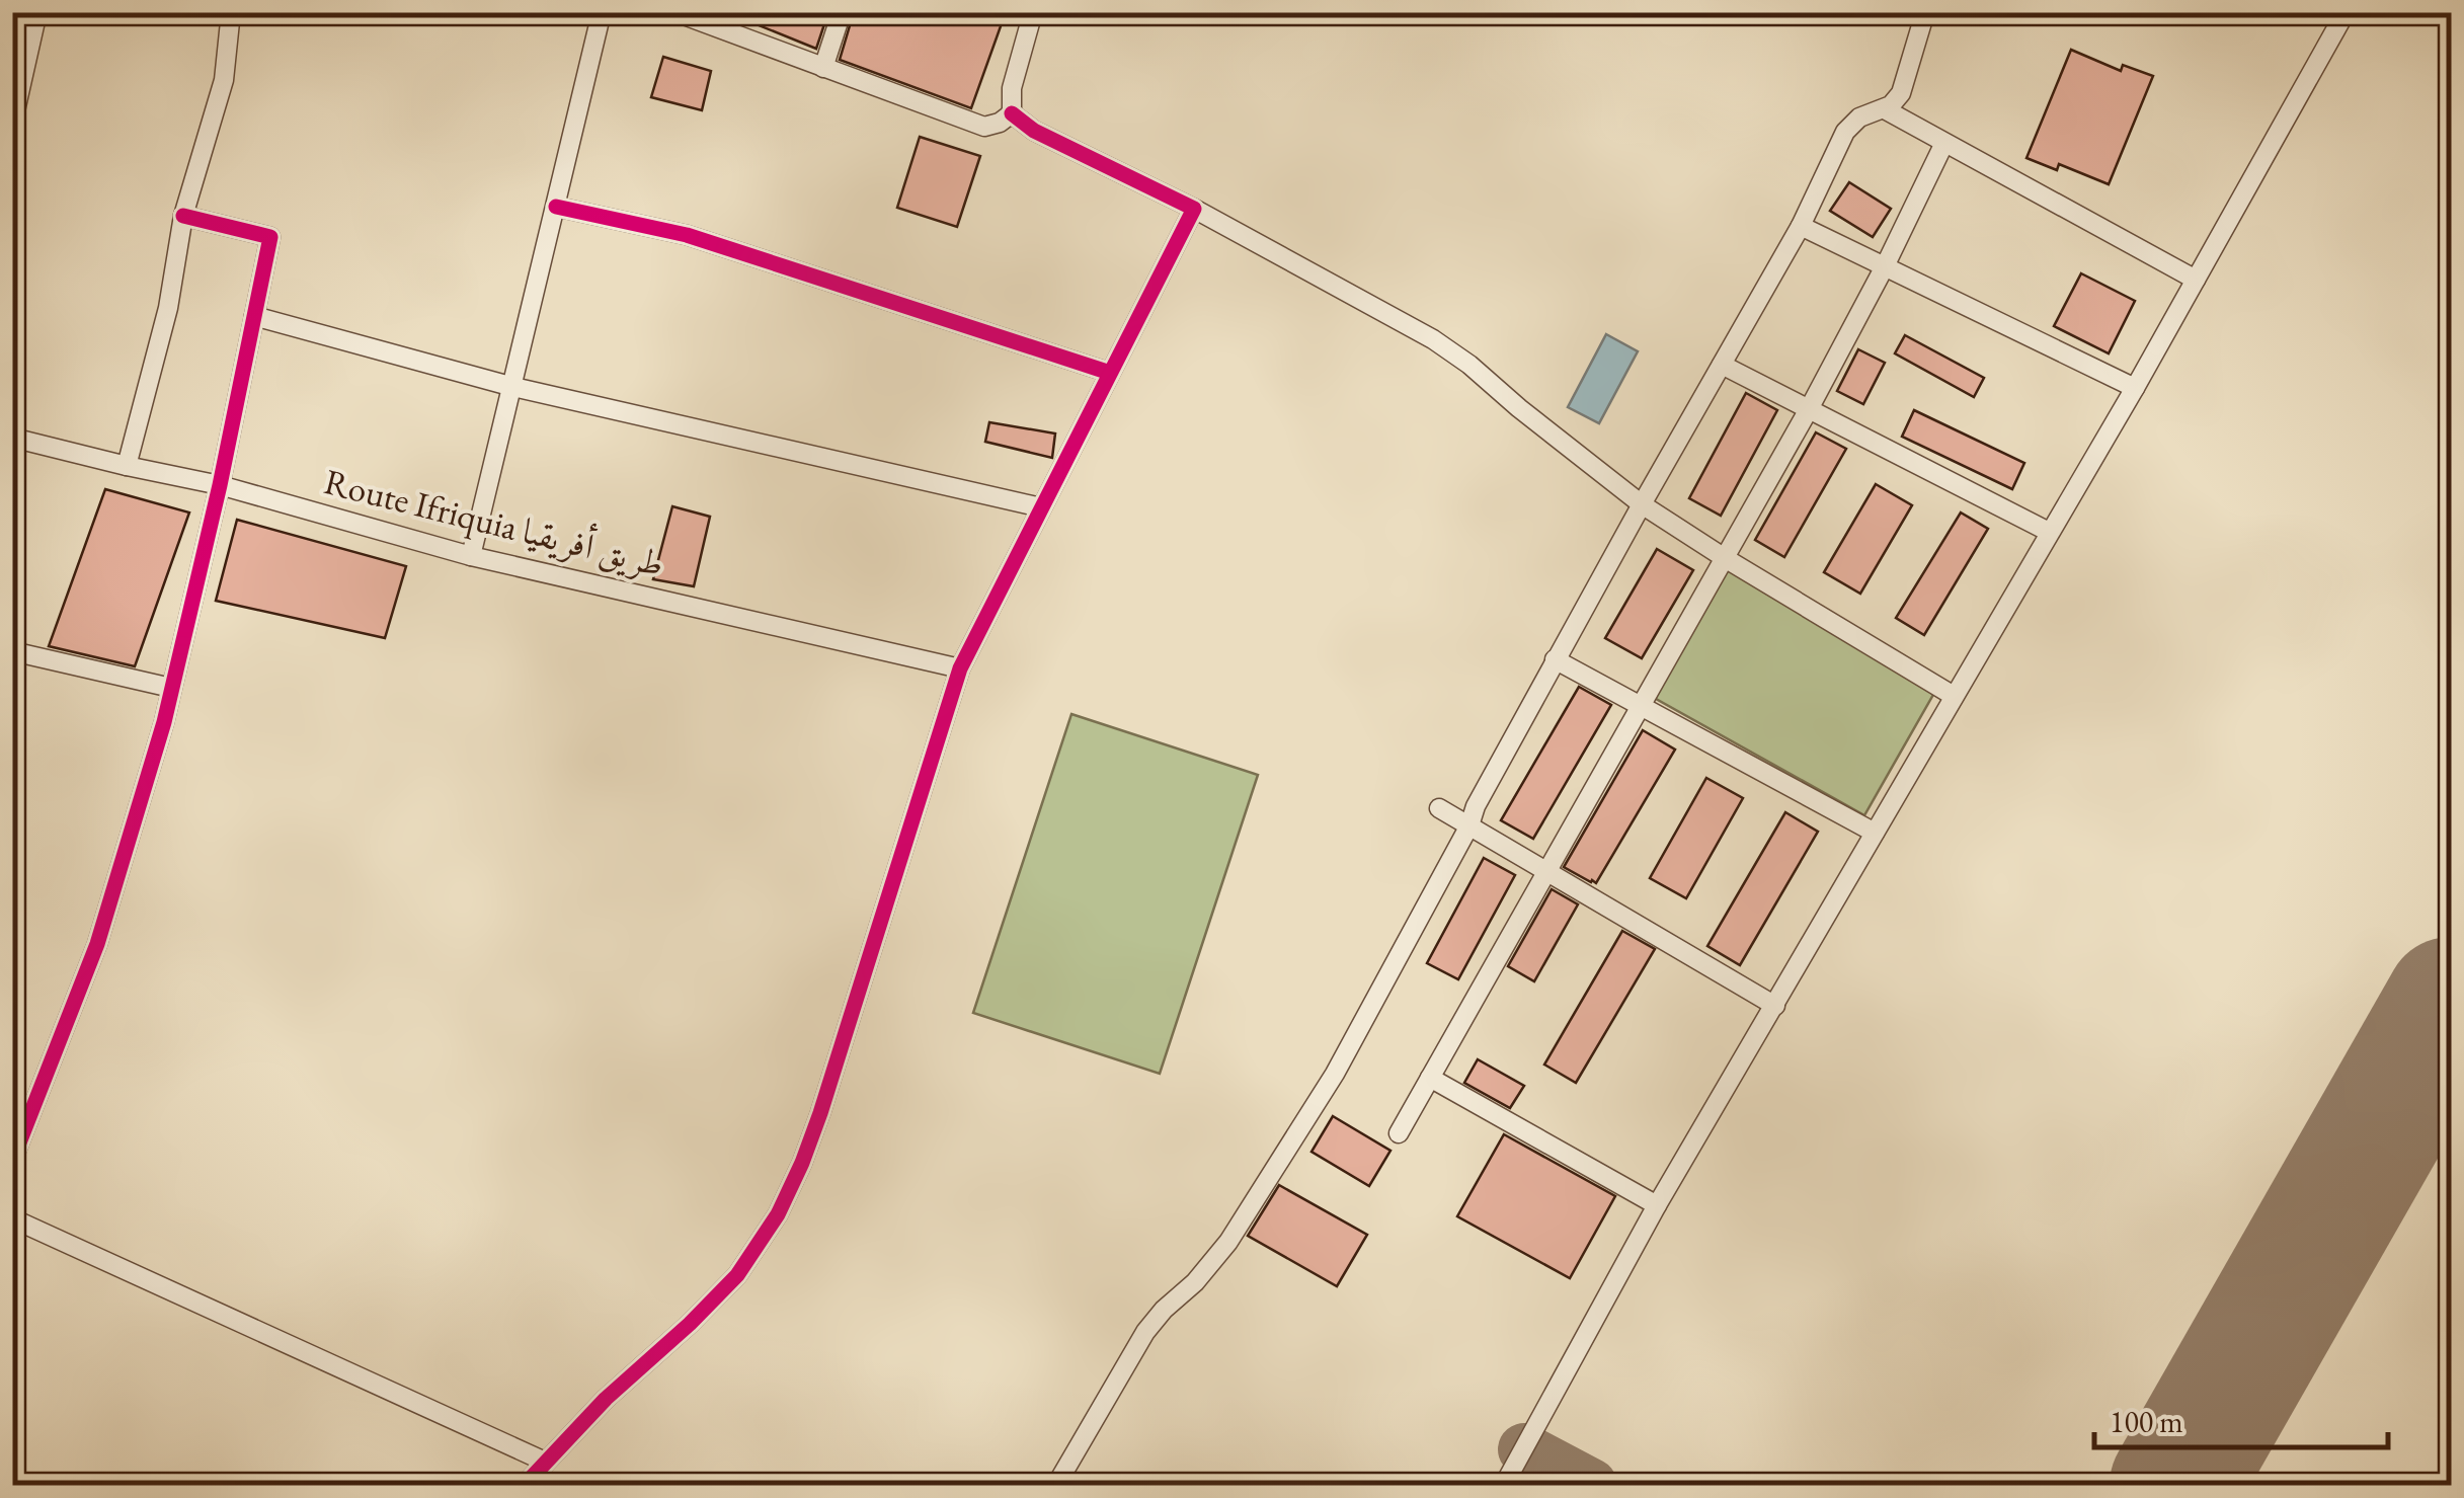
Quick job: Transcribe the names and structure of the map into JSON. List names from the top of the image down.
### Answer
{
  "streets": {
    "street": ["Route Ifriquia طريق أفريقيا"]
  },
  "scale_bar": "100 m"
}
